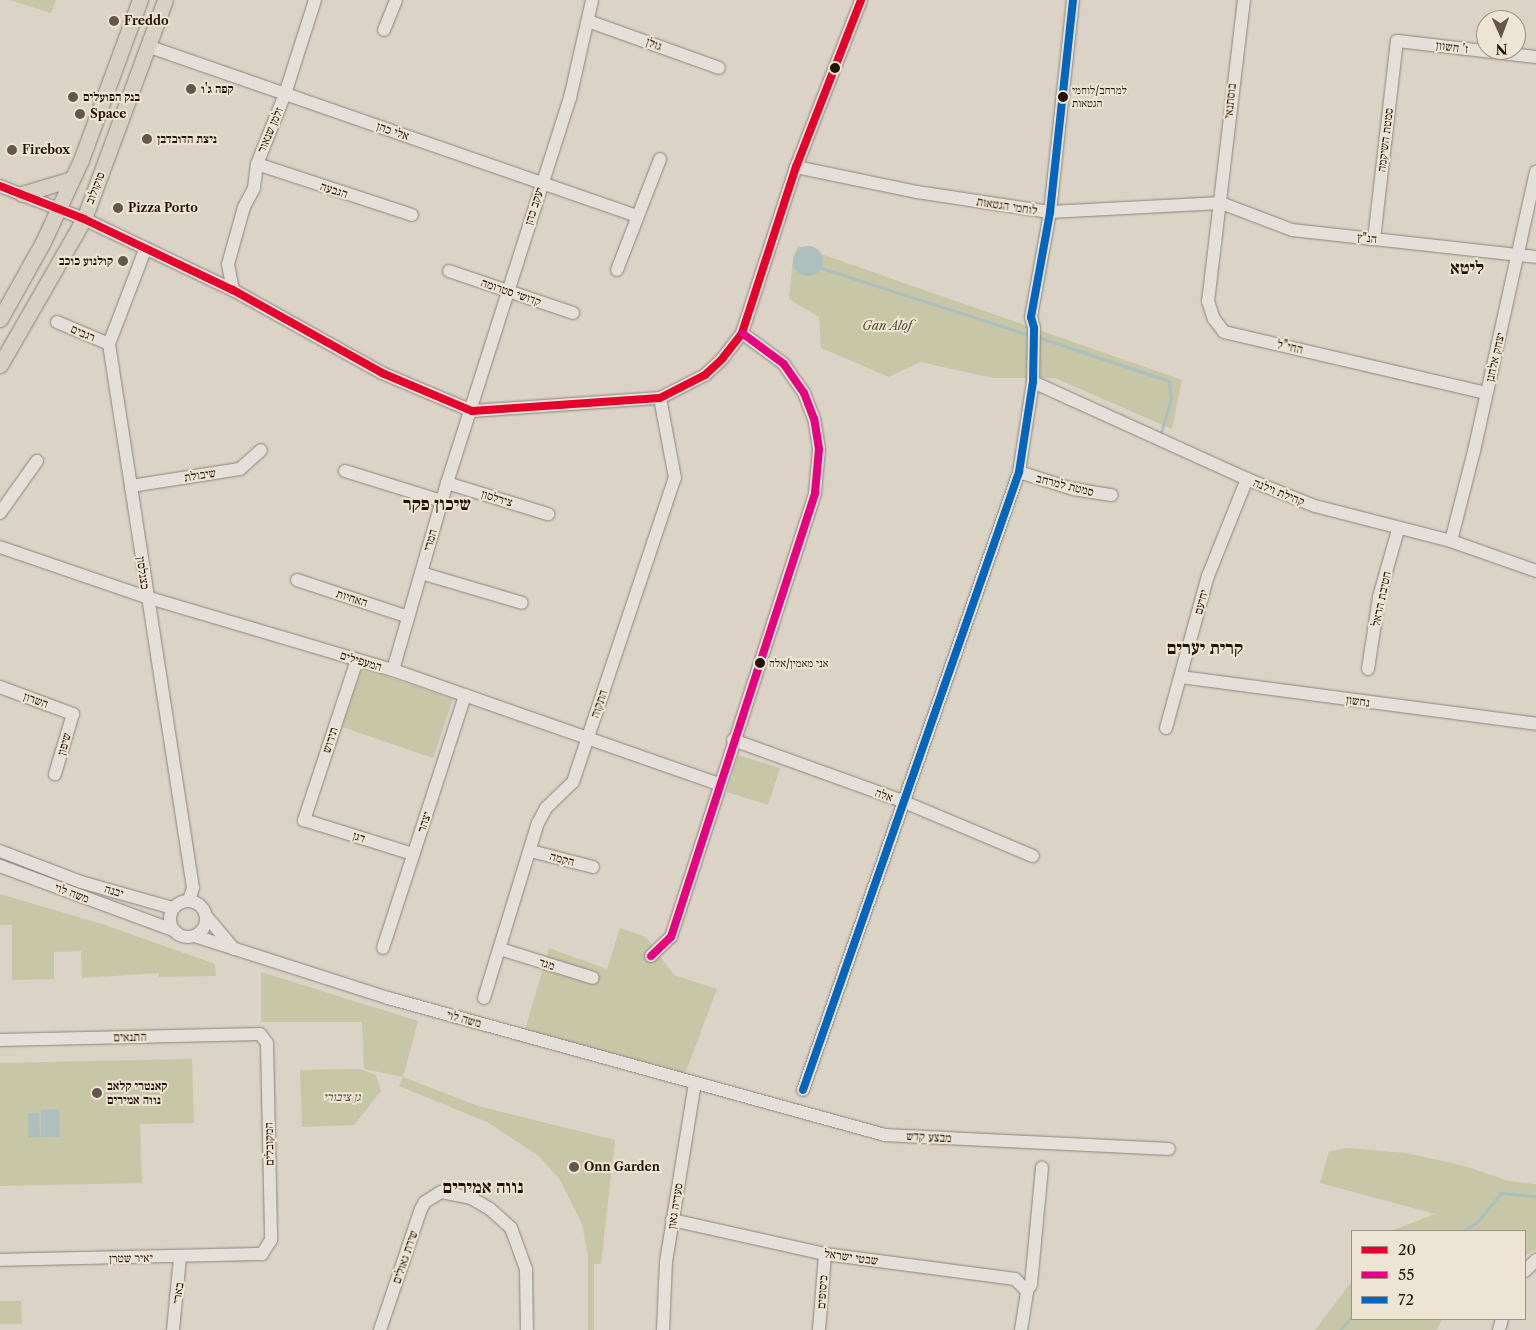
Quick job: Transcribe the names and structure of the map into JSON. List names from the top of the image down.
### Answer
{
  "streets": {
    "main road": ["סוקולוב"],
    "street": [
      "גולן",
      "ז' חשוון",
      "בוסתנאי",
      "זלמן שנאור",
      "אלי כהן",
      "סמטת השיקמה",
      "הגבעה",
      "יעקב כהן",
      "לוחמי הגטאות",
      "הנ\"ץ",
      "קדושי סטרומה",
      "רגבים",
      "החי\"ל",
      "יצחק אלחנן",
      "שיבולת",
      "סמטת למרחב",
      "קהילת וילנה",
      "צירלסון",
      "המרי",
      "כצנלסון",
      "האחיות",
      "חטיבת הראל",
      "יחיעם",
      "המעפילים",
      "השרון",
      "נחשון",
      "התקוה",
      "תירוש",
      "שיפון",
      "אלה",
      "יצהר",
      "דגן",
      "הקמה",
      "יבנה",
      "משה לוי",
      "מגד",
      "התנאים",
      "מבצע קדש",
      "המקובלים",
      "סעדיה גאון",
      "שירת גאולים",
      "שבטי ישראל",
      "יאיר שטרן",
      "כיסופים",
      "בארי"
    ]
  },
  "crossings": [
    ["גולן", "יעקב כהן"],
    ["ז' חשוון", "סמטת השיקמה"],
    ["בוסתנאי", "לוחמי הגטאות"],
    ["בוסתנאי", "הנ\"ץ"],
    ["בוסתנאי", "החי\"ל"],
    ["זלמן שנאור", "אלי כהן"],
    ["זלמן שנאור", "הגבעה"],
    ["אלי כהן", "סוקולוב"],
    ["אלי כהן", "יעקב כהן"],
    ["סמטת השיקמה", "הנ\"ץ"],
    ["יעקב כהן", "קדושי סטרומה"],
    ["יעקב כהן", "המרי"],
    ["לוחמי הגטאות", "הנ\"ץ"],
    ["לוחמי הגטאות", "החי\"ל"],
    ["הנ\"ץ", "החי\"ל"],
    ["הנ\"ץ", "יצחק אלחנן"],
    ["רגבים", "כצנלסון"],
    ["החי\"ל", "יצחק אלחנן"],
    ["יצחק אלחנן", "קהילת וילנה"],
    ["שיבולת", "כצנלסון"],
    ["קהילת וילנה", "חטיבת הראל"],
    ["קהילת וילנה", "יחיעם"],
    ["צירלסון", "המרי"],
    ["המרי", "האחיות"],
    ["המרי", "המעפילים"],
    ["כצנלסון", "המעפילים"],
    ["כצנלסון", "יבנה"],
    ["כצנלסון", "משה לוי"],
    ["יחיעם", "נחשון"],
    ["המעפילים", "התקוה"],
    ["המעפילים", "תירוש"],
    ["המעפילים", "יצהר"],
    ["השרון", "שיפון"],
    ["התקוה", "הקמה"],
    ["התקוה", "מגד"],
    ["תירוש", "דגן"],
    ["יצהר", "דגן"],
    ["יבנה", "משה לוי"],
    ["משה לוי", "מבצע קדש"],
    ["משה לוי", "סעדיה גאון"],
    ["התנאים", "המקובלים"],
    ["מבצע קדש", "סעדיה גאון"],
    ["המקובלים", "יאיר שטרן"],
    ["סעדיה גאון", "שבטי ישראל"],
    ["שבטי ישראל", "כיסופים"],
    ["יאיר שטרן", "בארי"]
  ],
  "districts": [
    "ליטא",
    "שיכון פקר",
    "קרית יערים",
    "נווה אמירים"
  ],
  "parks": ["Gan Alof", "גן ציבורי"],
  "places": [
    "Freddo",
    "קפה ג'ו",
    "בנק הפועלים",
    "למרחב/לוחמי הגטאות",
    "Space",
    "ניצת הדובדבן",
    "Firebox",
    "Pizza Porto",
    "קולנוע כוכב",
    "אני מאמין/אלה",
    "קאנטרי קלאב נווה אמירים",
    "Onn Garden"
  ],
  "lines": ["transit line 20", "transit line 72", "transit line 55"],
  "legend": ["20", "55", "72"],
  "north": "bottom"
}
